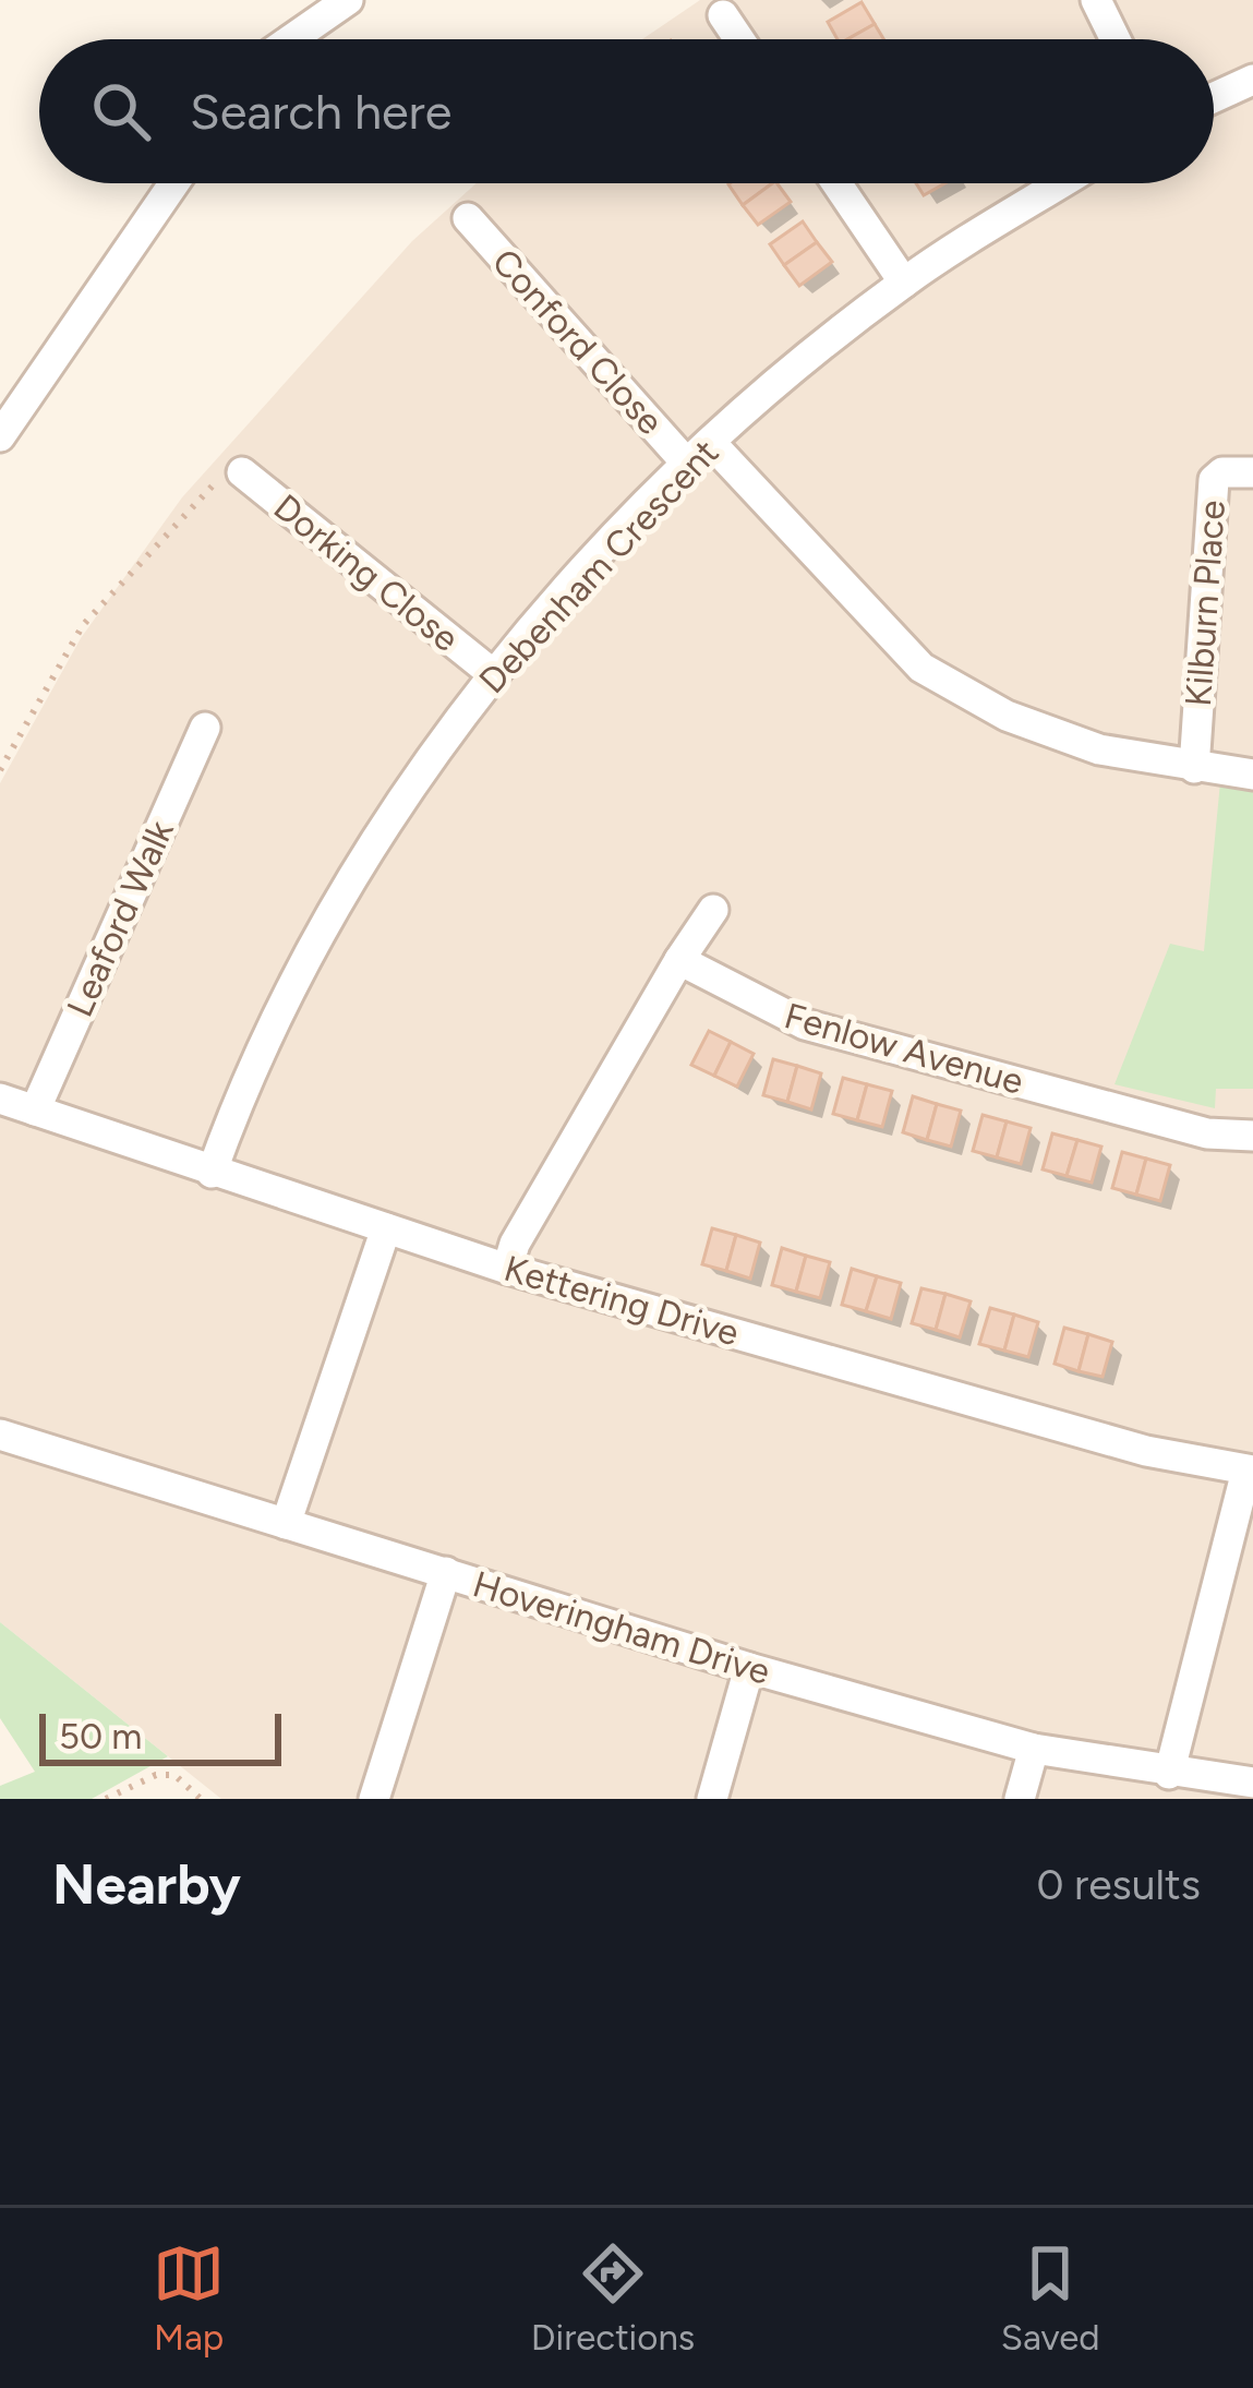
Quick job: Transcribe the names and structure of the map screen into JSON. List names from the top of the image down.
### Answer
{
  "streets": {
    "street": [
      "Conford Close",
      "Debenham Crescent",
      "Dorking Close",
      "Kilburn Place",
      "Leaford Walk",
      "Fenlow Avenue",
      "Kettering Drive",
      "Hoveringham Drive"
    ]
  },
  "crossings": [
    ["Conford Close", "Debenham Crescent"],
    ["Debenham Crescent", "Dorking Close"],
    ["Debenham Crescent", "Kettering Drive"],
    ["Leaford Walk", "Kettering Drive"]
  ],
  "scale_bar": "50 m",
  "page": {
    "search": "Search here",
    "scale": "50 m",
    "heading": ["Nearby", "0 results"],
    "nav": ["Map", "Directions", "Saved"]
  }
}
